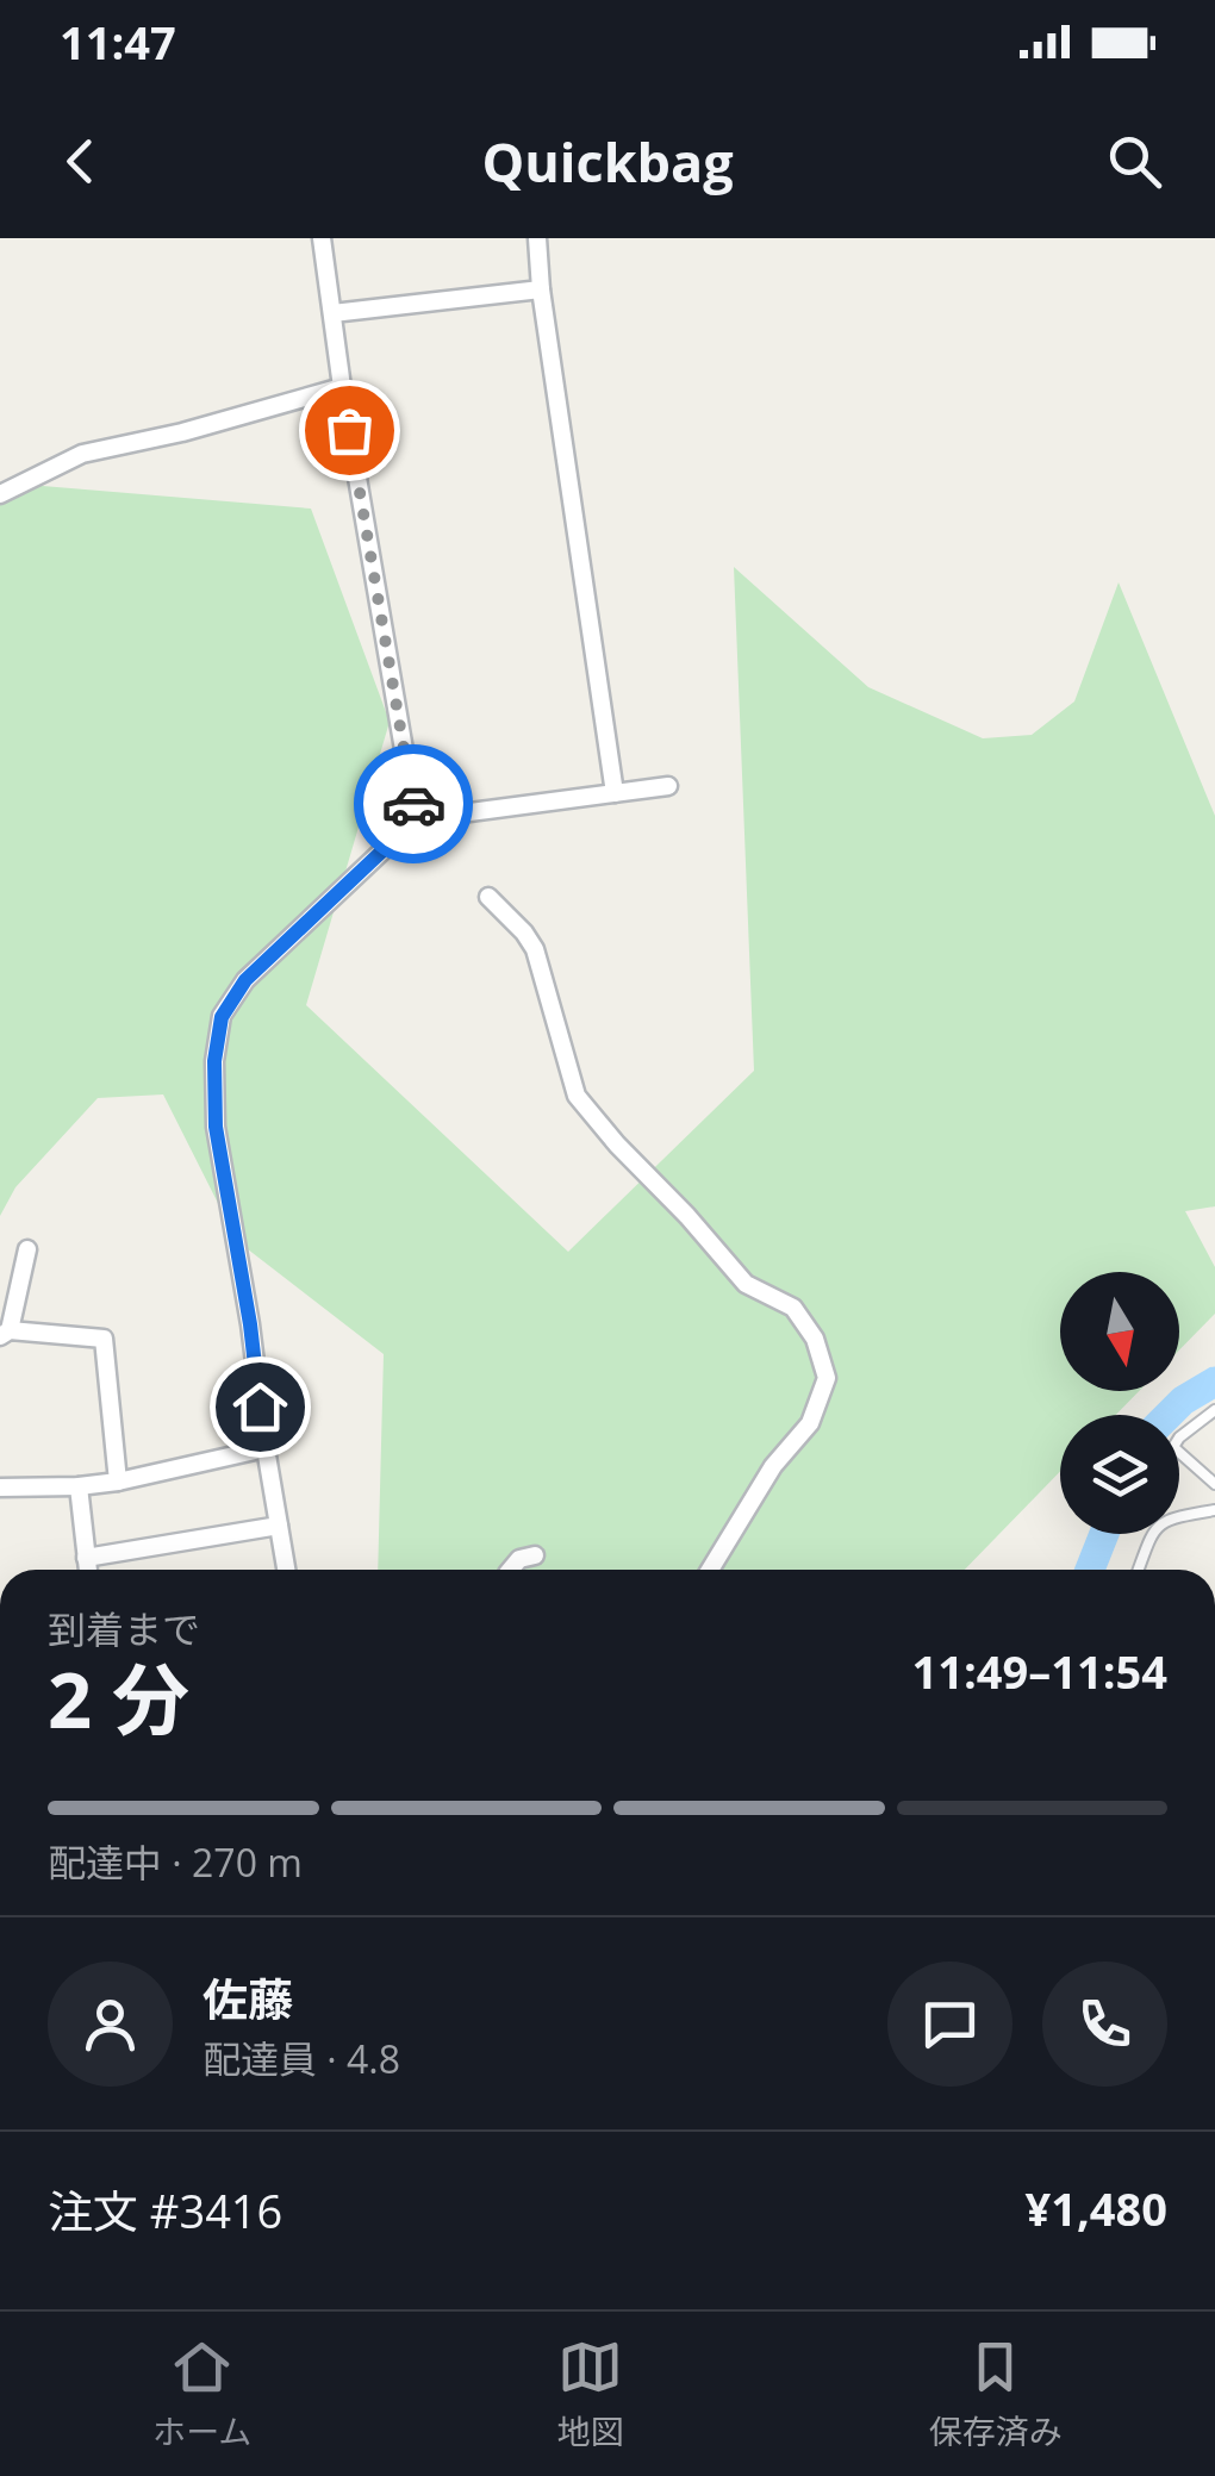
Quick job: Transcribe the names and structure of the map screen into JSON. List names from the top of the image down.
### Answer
{
  "north": "bottom",
  "page": {
    "status": "11:47",
    "header": "Quickbag",
    "heading": ["2 分", "到着まで", "11:49–11:54"],
    "panel": [
      "佐藤",
      "配達員 · 4.8",
      "注文 #3416",
      "¥1,480"
    ],
    "bar": "配達中 · 270 m",
    "tabs": ["ホーム", "地図", "保存済み"]
  }
}
